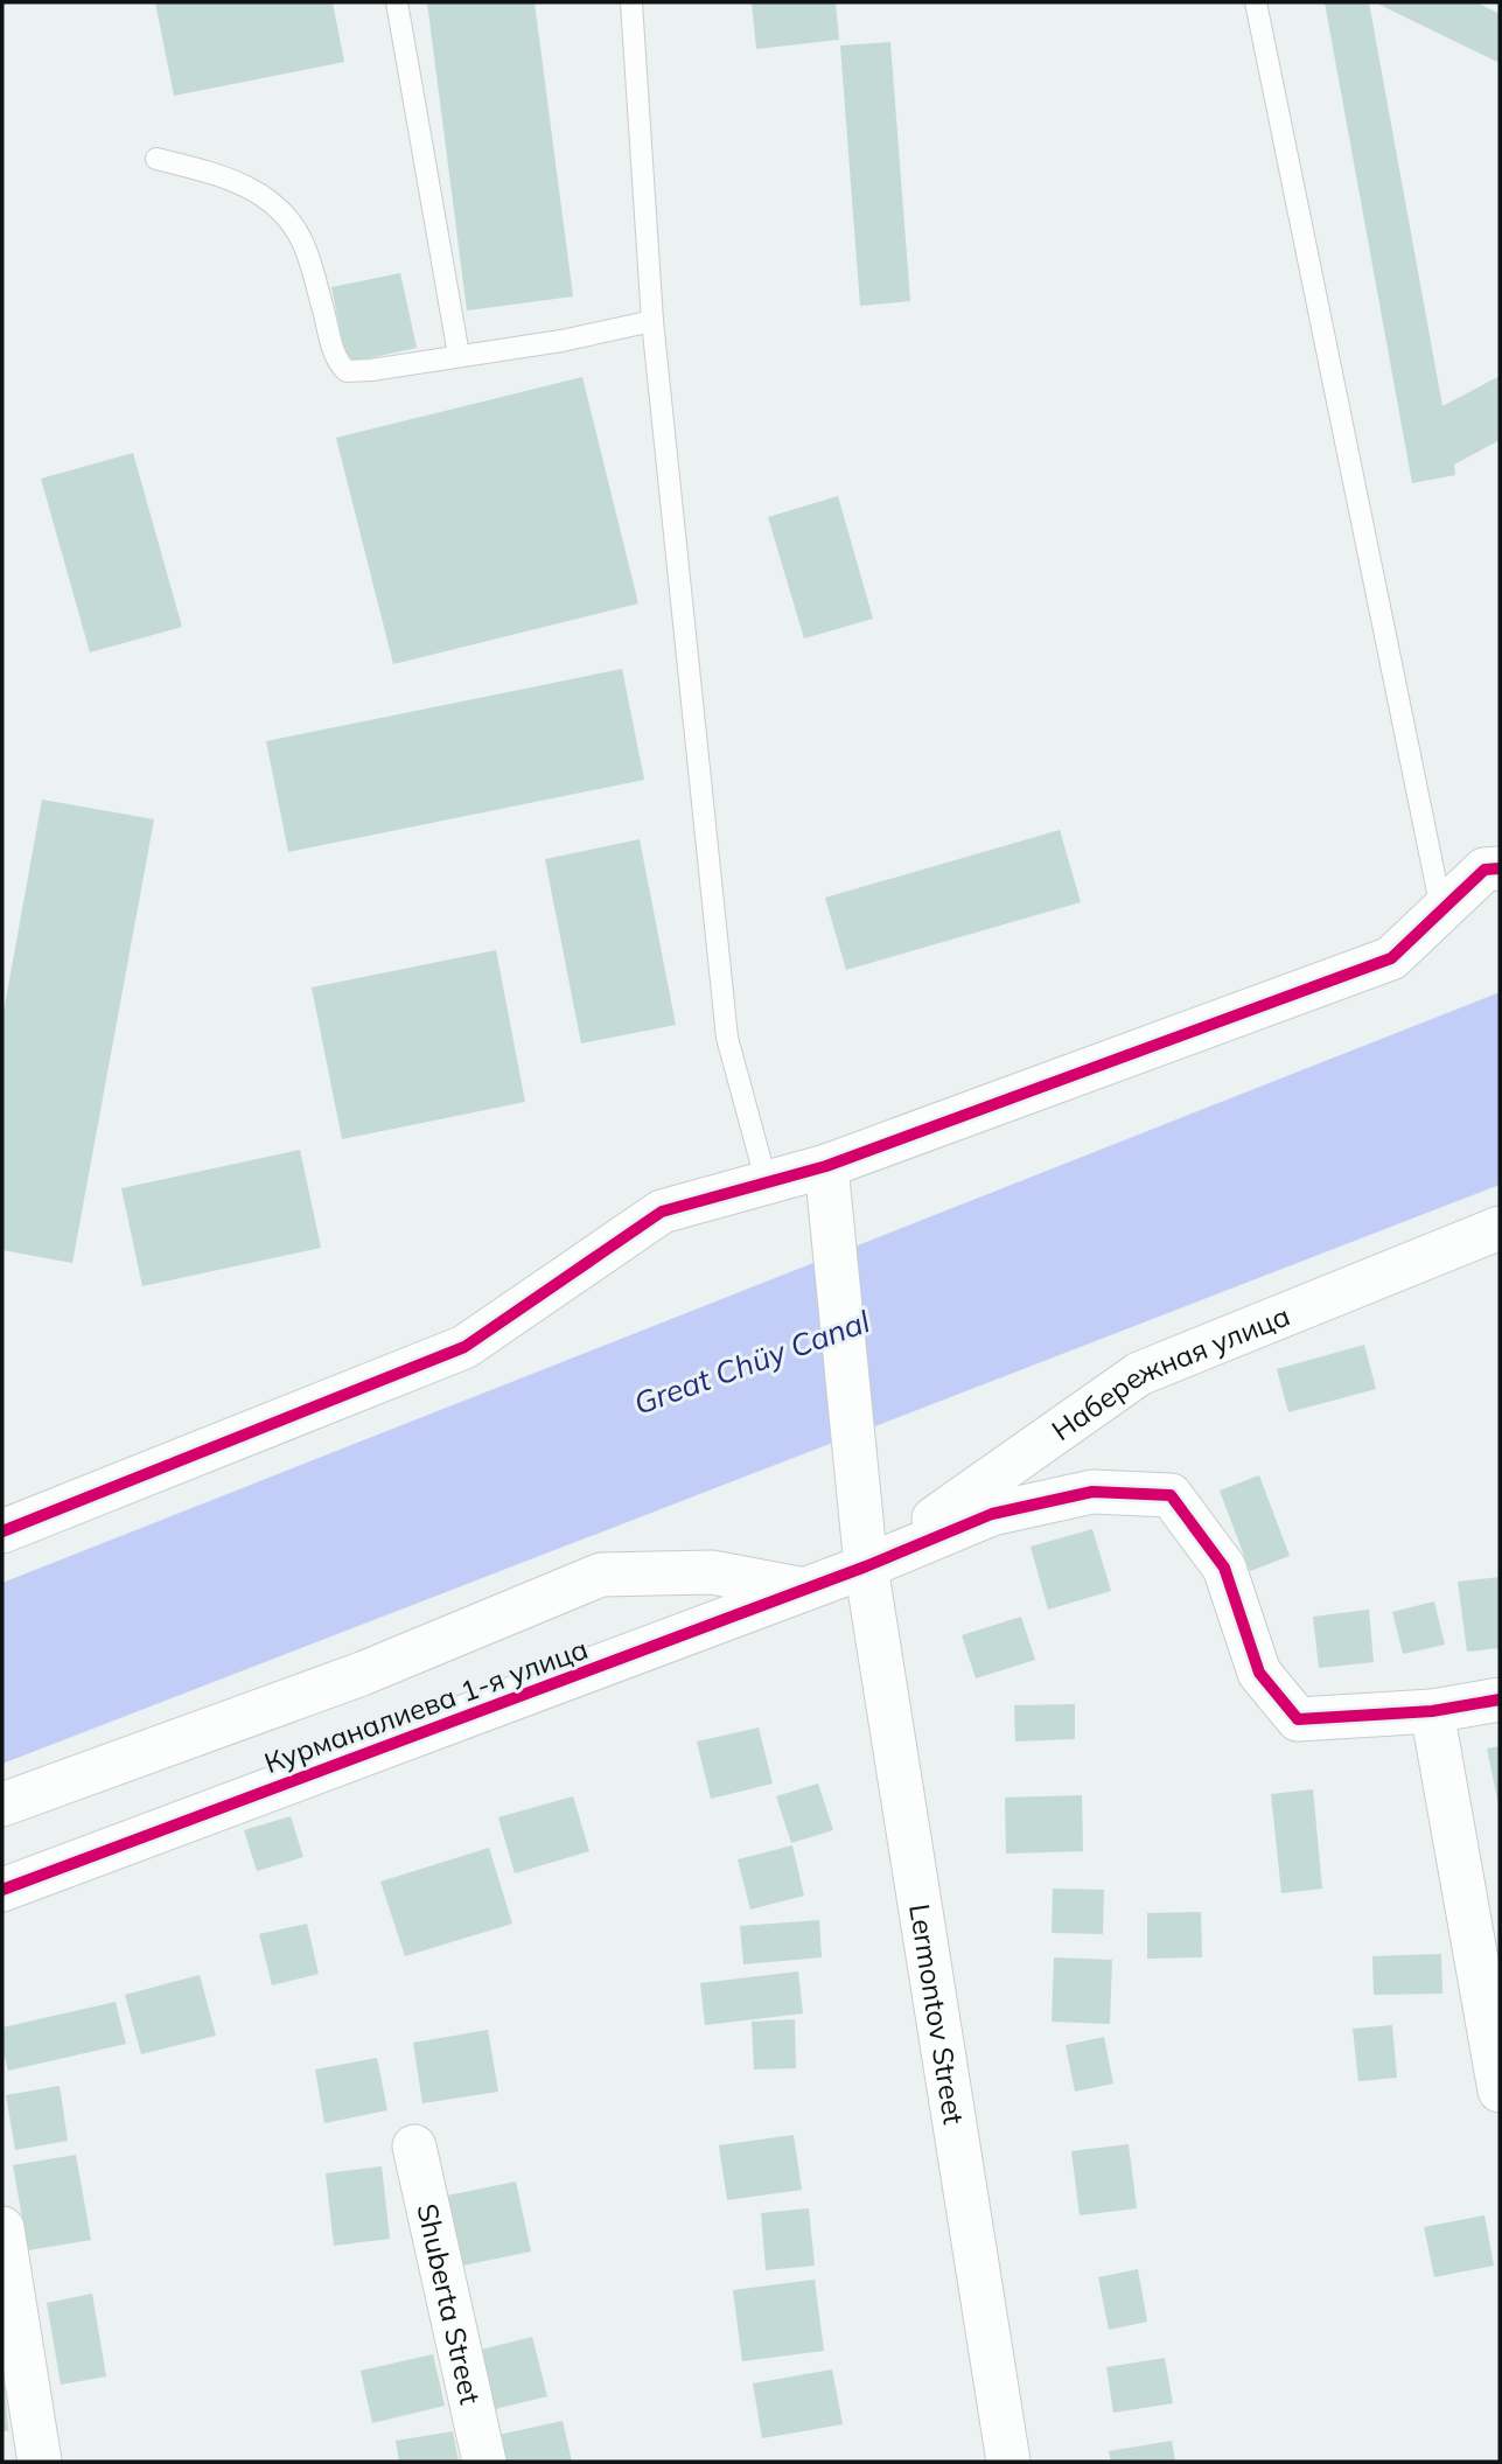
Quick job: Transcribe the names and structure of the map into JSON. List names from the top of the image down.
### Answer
{
  "streets": {
    "street": [
      "Набережная улица",
      "Курманалиева 1-я улица",
      "Lermontov Street",
      "Shuberta Street"
    ]
  },
  "crossings": [
    ["Набережная улица", "Курманалиева 1-я улица"],
    ["Набережная улица", "Lermontov Street"],
    ["Курманалиева 1-я улица", "Lermontov Street"]
  ],
  "water": ["Great Chüy Canal"]
}
